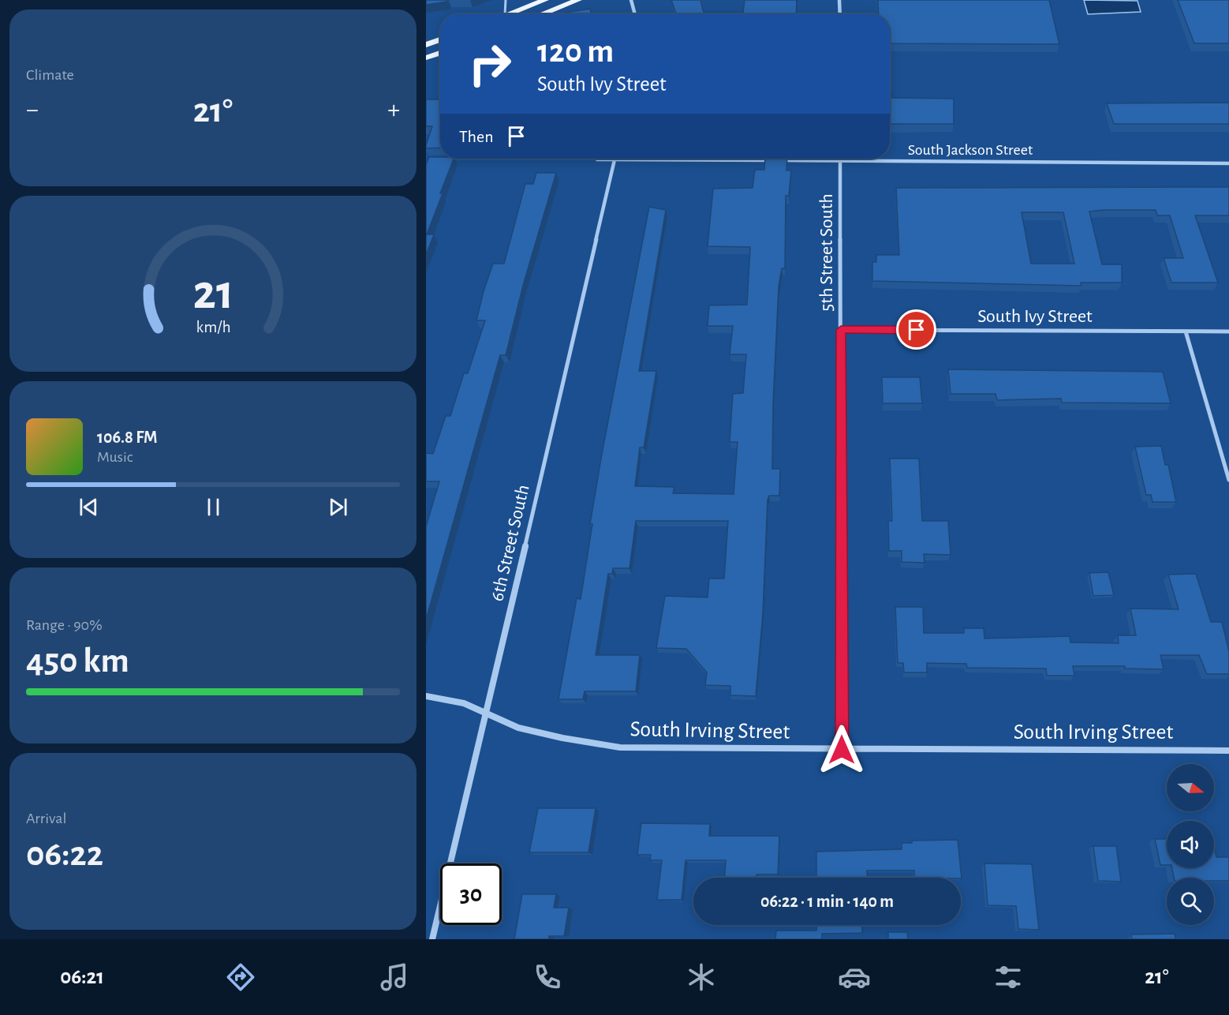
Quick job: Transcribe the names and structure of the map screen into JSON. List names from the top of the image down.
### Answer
{
  "streets": {
    "street": [
      "South Jackson Street",
      "5th Street South",
      "South Ivy Street",
      "6th Street South",
      "South Irving Street"
    ]
  },
  "crossings": [
    ["South Jackson Street", "5th Street South"],
    ["South Jackson Street", "6th Street South"],
    ["5th Street South", "South Ivy Street"],
    ["5th Street South", "South Irving Street"],
    ["6th Street South", "South Irving Street"]
  ],
  "north": "right",
  "page": {
    "tile": [
      "Climate",
      ["Range · 90%", "450 km"],
      ["Arrival", "06:22"]
    ],
    "turn": ["120 m", "South Ivy Street"],
    "heat": ["−", "21°", "+"],
    "then": "Then",
    "song": ["106.8 FM", "Music"],
    "limit": "30",
    "trip": "06:22 · 1 min · 140 m",
    "tabs": ["06:21", "21°"],
    "gauge": ["21", "km/h"]
  }
}
